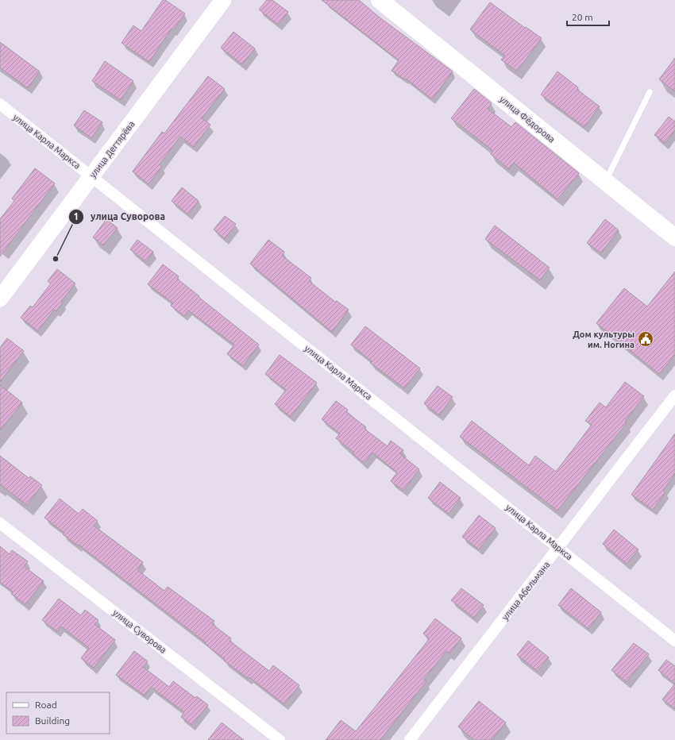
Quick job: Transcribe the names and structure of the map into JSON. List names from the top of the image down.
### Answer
{
  "streets": {
    "main road": ["улица Фёдорова", "улица Дегтярёва"],
    "street": ["улица Карла Маркса", "улица Абельмана", "улица Суворова"]
  },
  "crossings": [
    ["улица Карла Маркса", "улица Дегтярёва"],
    ["улица Карла Маркса", "улица Абельмана"]
  ],
  "places": {
    "other": ["улица Суворова"],
    "public building": ["Дом культуры им. Ногина"]
  },
  "legend": ["Road", "Building"],
  "scale_bar": "20 m"
}
